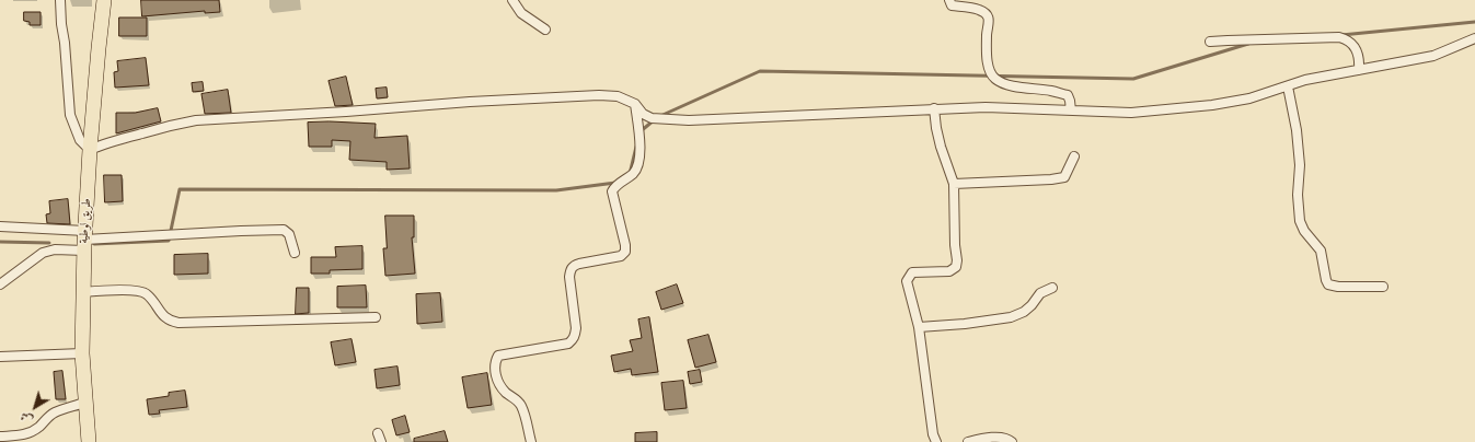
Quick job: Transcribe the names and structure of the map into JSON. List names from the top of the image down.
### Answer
{
  "streets": {
    "main road": ["طريق لوطية"]
  },
  "north": "bottom left"
}
